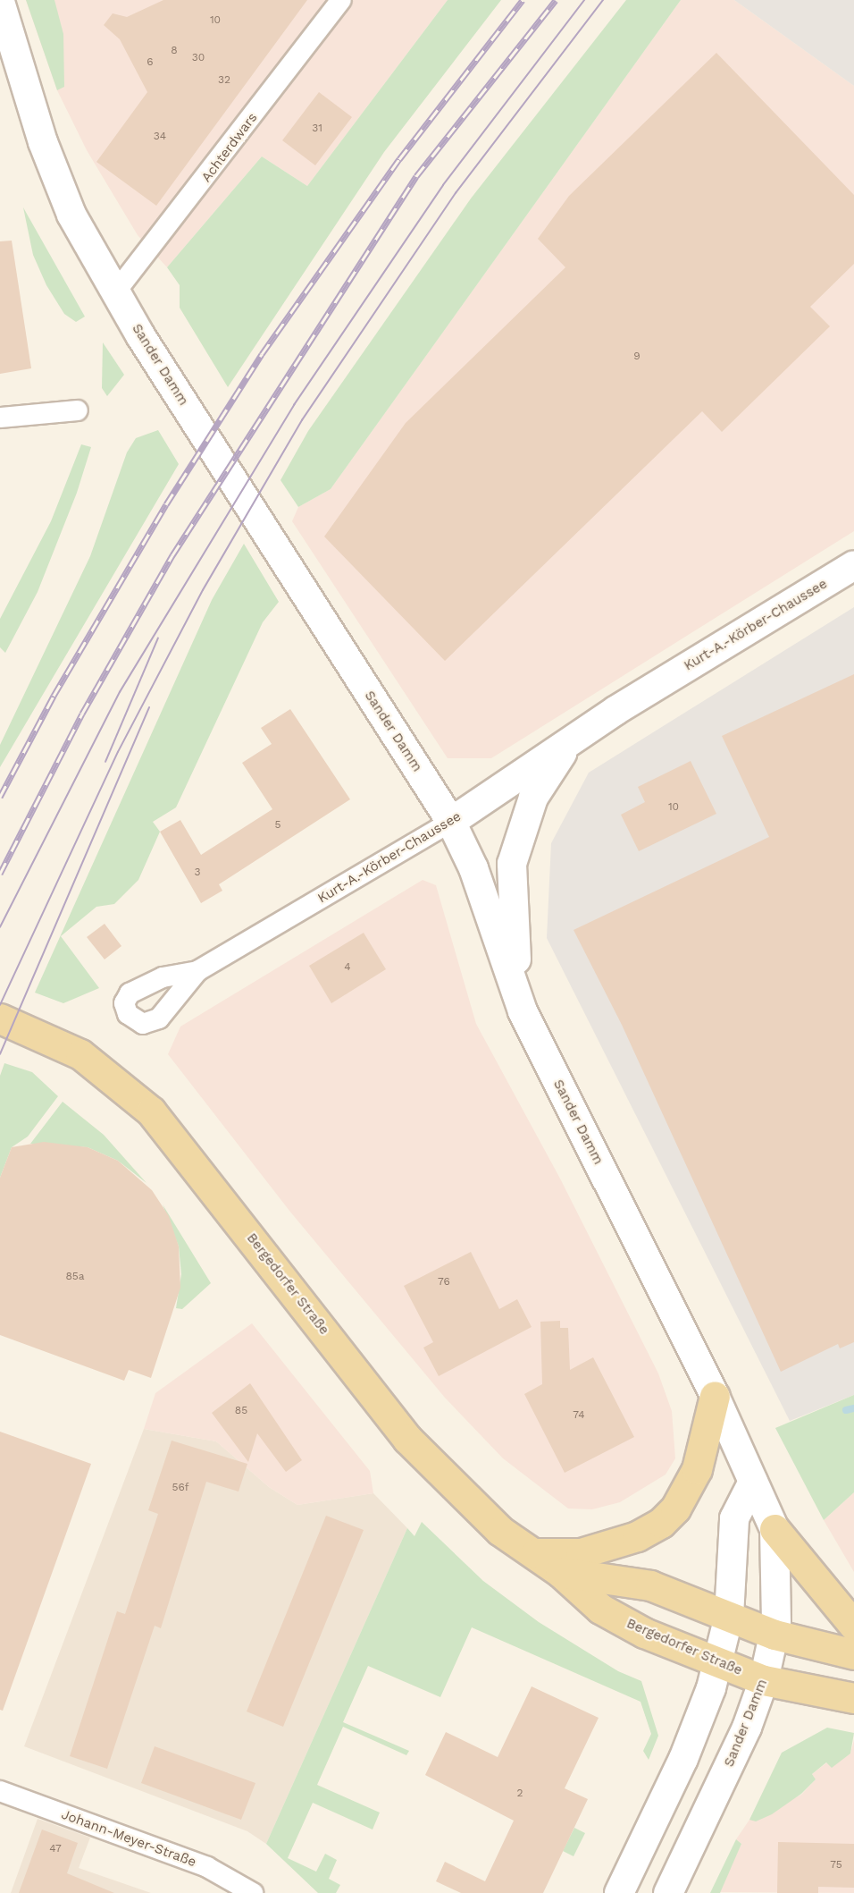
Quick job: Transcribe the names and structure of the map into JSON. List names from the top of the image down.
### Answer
{
  "streets": {
    "main road": ["Sander Damm", "Kurt-A.-Körber-Chaussee", "Bergedorfer Straße"],
    "street": ["Achterdwars", "Johann-Meyer-Straße"]
  },
  "crossings": [
    ["Achterdwars", "Sander Damm"],
    ["Sander Damm", "Kurt-A.-Körber-Chaussee"],
    ["Sander Damm", "Bergedorfer Straße"]
  ],
  "house_numbers": [
    "10",
    "8",
    "30",
    "6",
    "32",
    "31",
    "34",
    "9",
    "10",
    "5",
    "3",
    "4",
    "85a",
    "76",
    "85",
    "74",
    "56f",
    "2",
    "47",
    "75"
  ]
}
